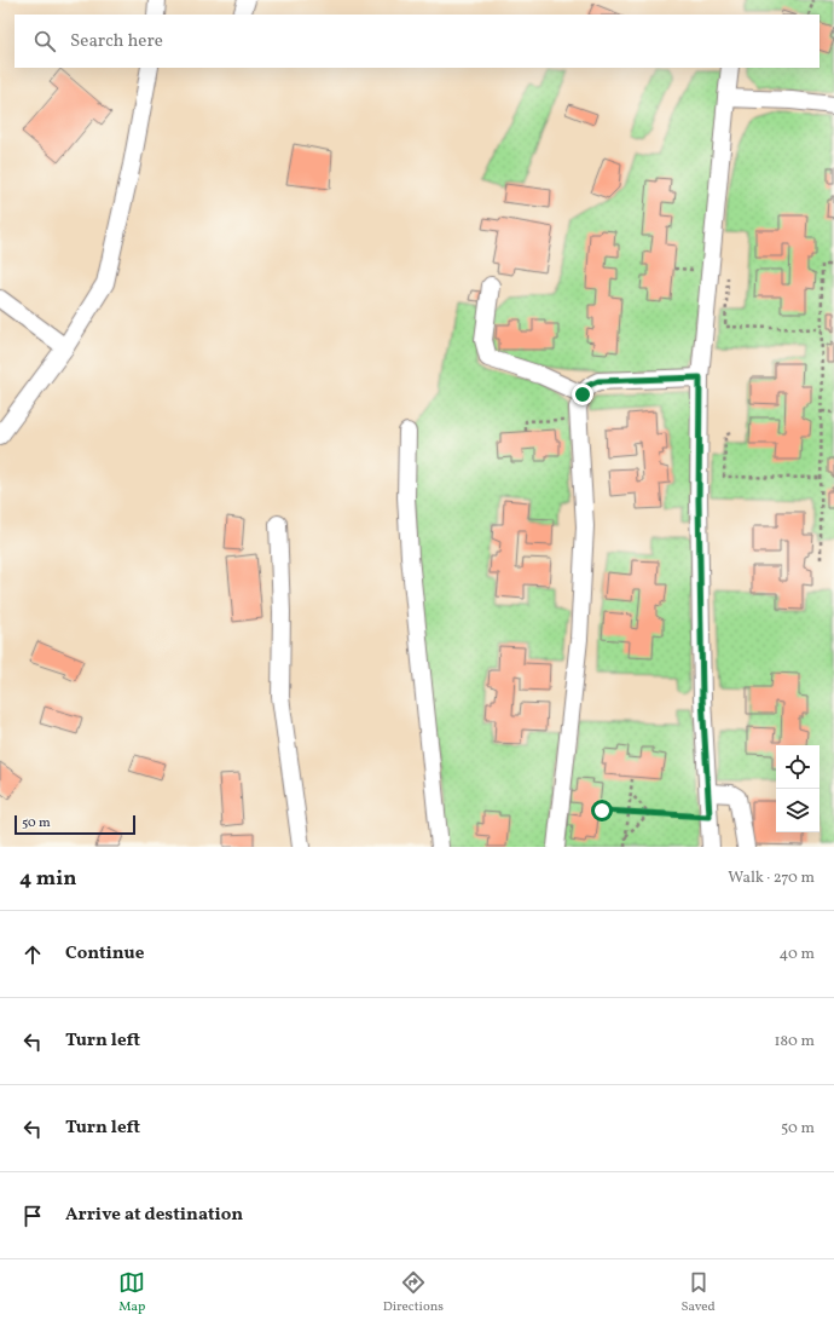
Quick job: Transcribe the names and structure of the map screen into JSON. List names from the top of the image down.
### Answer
{
  "scale_bar": "50 m",
  "page": {
    "search": "Search here",
    "scale": "50 m",
    "heading": ["4 min", "Walk · 270 m"],
    "list": [
      ["Continue", "40 m"],
      ["Turn left", "180 m"],
      ["Turn left", "50 m"],
      "Arrive at destination"
    ],
    "nav": ["Map", "Directions", "Saved"]
  }
}
